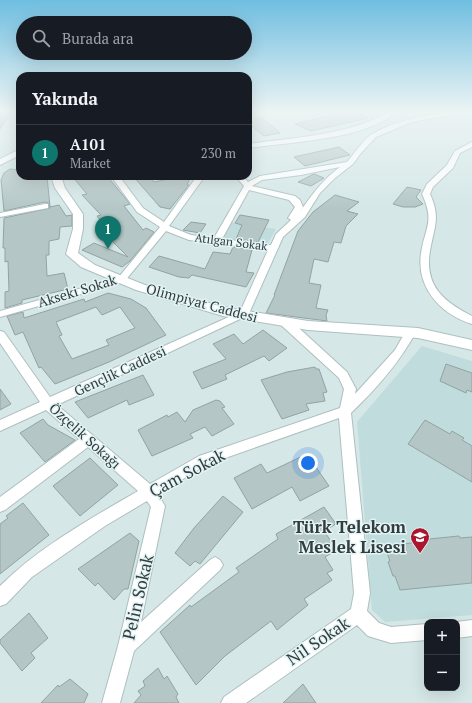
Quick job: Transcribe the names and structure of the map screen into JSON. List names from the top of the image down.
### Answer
{
  "streets": {
    "main road": ["Olimpiyat Caddesi"],
    "street": [
      "Atılgan Sokak",
      "Akseki Sokak",
      "Gençlik Caddesi",
      "Özçelik Sokağı",
      "Çam Sokak",
      "Pelin Sokak",
      "Nil Sokak"
    ]
  },
  "crossings": [
    ["Atılgan Sokak", "Akseki Sokak"],
    ["Akseki Sokak", "Olimpiyat Caddesi"],
    ["Olimpiyat Caddesi", "Gençlik Caddesi"],
    ["Olimpiyat Caddesi", "Çam Sokak"],
    ["Olimpiyat Caddesi", "Nil Sokak"],
    ["Gençlik Caddesi", "Özçelik Sokağı"],
    ["Özçelik Sokağı", "Çam Sokak"],
    ["Özçelik Sokağı", "Pelin Sokak"],
    ["Çam Sokak", "Pelin Sokak"],
    ["Çam Sokak", "Nil Sokak"]
  ],
  "places": {
    "school or university": ["Türk Telekom Meslek Lisesi"]
  },
  "page": {
    "search": "Burada ara",
    "heading": "Yakında",
    "list": [
      {
        "mark": "1",
        "name": "A101",
        "note": "Market",
        "value": "230 m"
      }
    ],
    "pins": "1",
    "map_buttons": ["+", "−"]
  }
}
